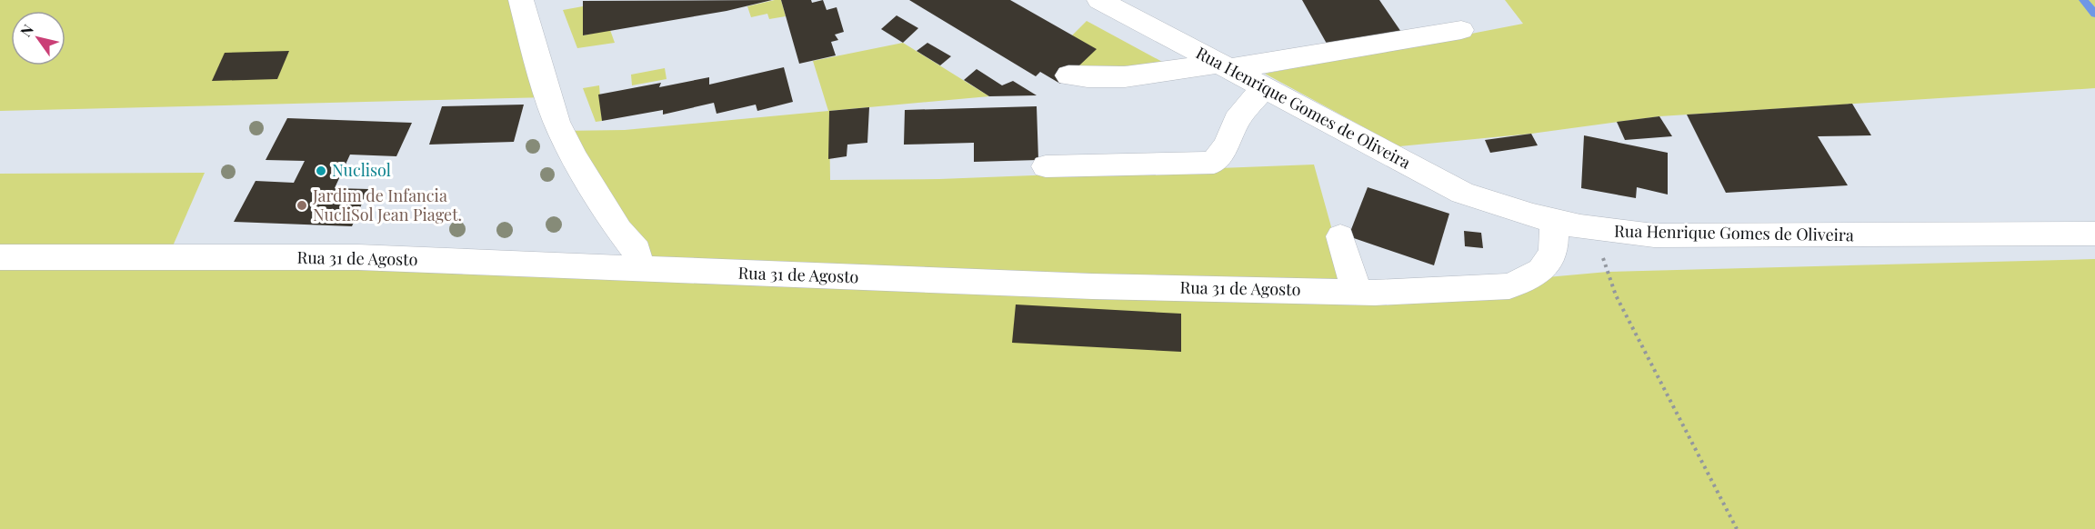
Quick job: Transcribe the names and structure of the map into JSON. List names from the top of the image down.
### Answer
{
  "streets": {
    "street": ["Rua Henrique Gomes de Oliveira", "Rua 31 de Agosto"]
  },
  "crossings": [
    ["Rua Henrique Gomes de Oliveira", "Rua 31 de Agosto"]
  ],
  "places": ["Nuclisol", "Jardim de Infancia NucliSol Jean Piaget."],
  "north": "top left"
}
